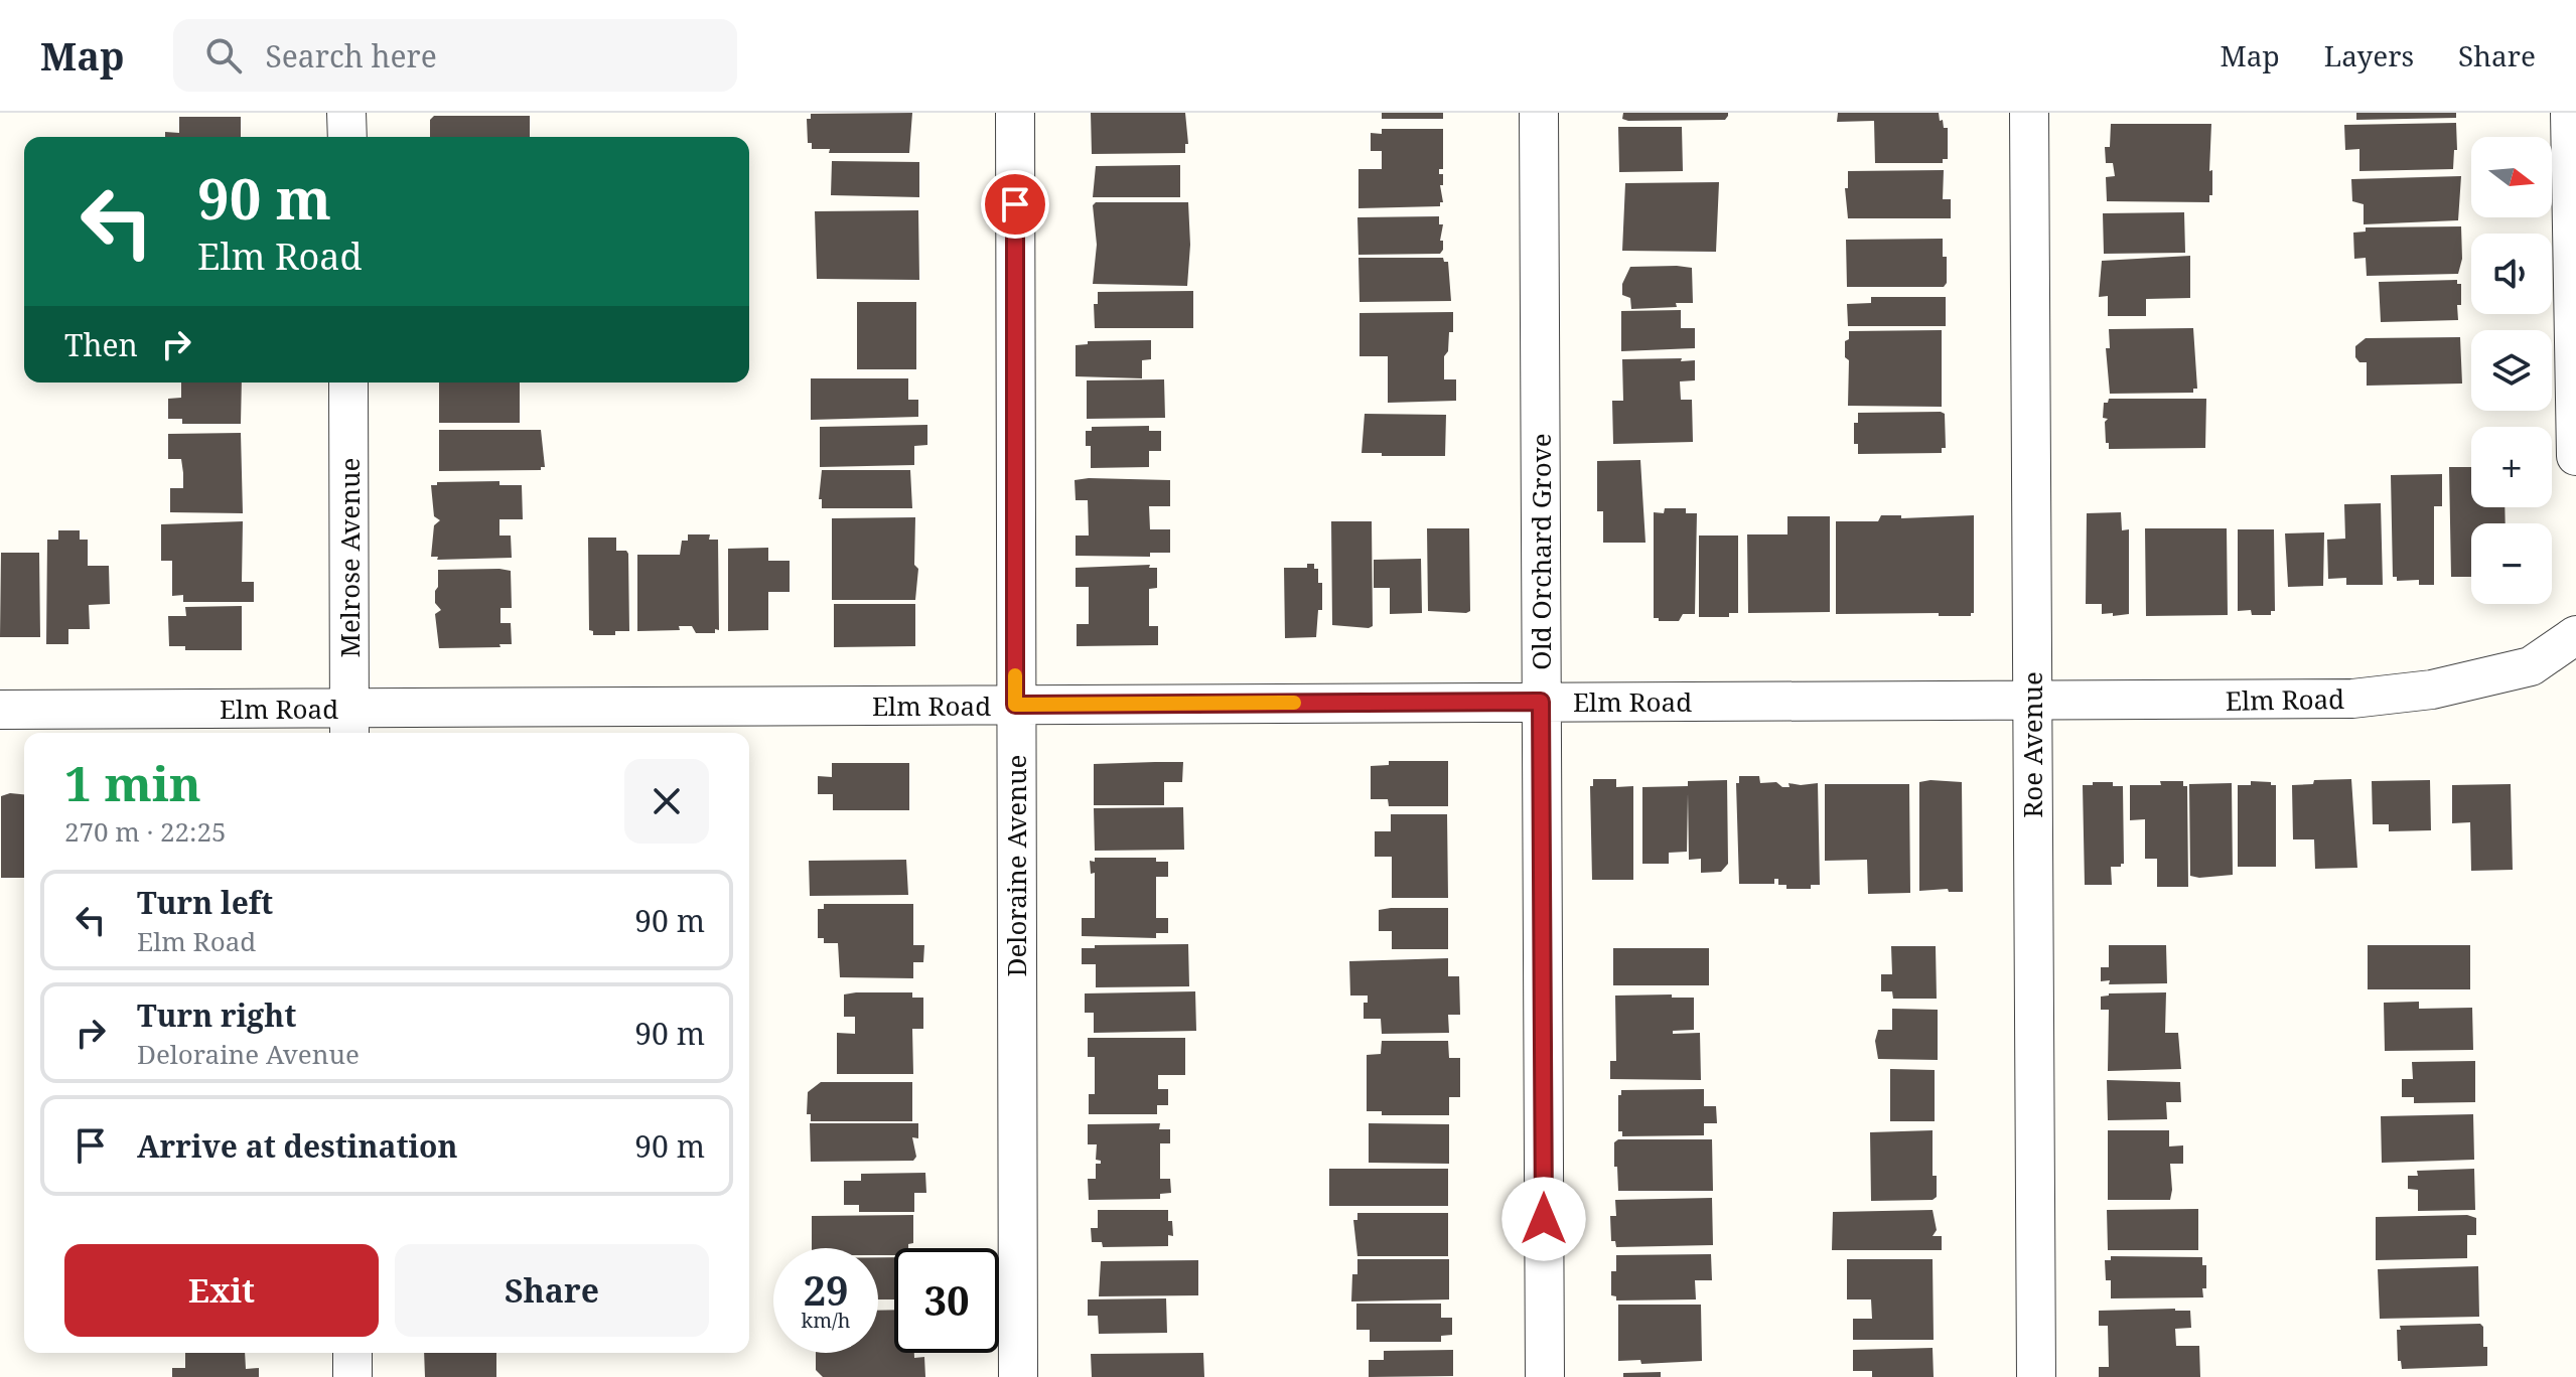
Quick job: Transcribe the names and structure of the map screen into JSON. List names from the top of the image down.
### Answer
{
  "streets": {
    "street": [
      "Old Orchard Grove",
      "Melrose Avenue",
      "Elm Road",
      "Roe Avenue",
      "Deloraine Avenue"
    ]
  },
  "crossings": [
    ["Old Orchard Grove", "Elm Road"],
    ["Melrose Avenue", "Elm Road"],
    ["Elm Road", "Roe Avenue"],
    ["Elm Road", "Deloraine Avenue"]
  ],
  "north": "right",
  "page": {
    "header": "Map",
    "search": "Search here",
    "nav": ["Map", "Layers", "Share"],
    "map_buttons": ["+", "−"],
    "turn": ["90 m", "Elm Road"],
    "then": "Then",
    "heading": ["1 min", "270 m · 22:25"],
    "list": [
      {
        "name": "Turn left",
        "note": "Elm Road",
        "value": "90 m"
      },
      {
        "name": "Turn right",
        "note": "Deloraine Avenue",
        "value": "90 m"
      },
      {
        "name": "Arrive at destination",
        "value": "90 m"
      }
    ],
    "buttons": ["Exit", "Share"],
    "speed": "29 km/h",
    "limit": "30"
  }
}
